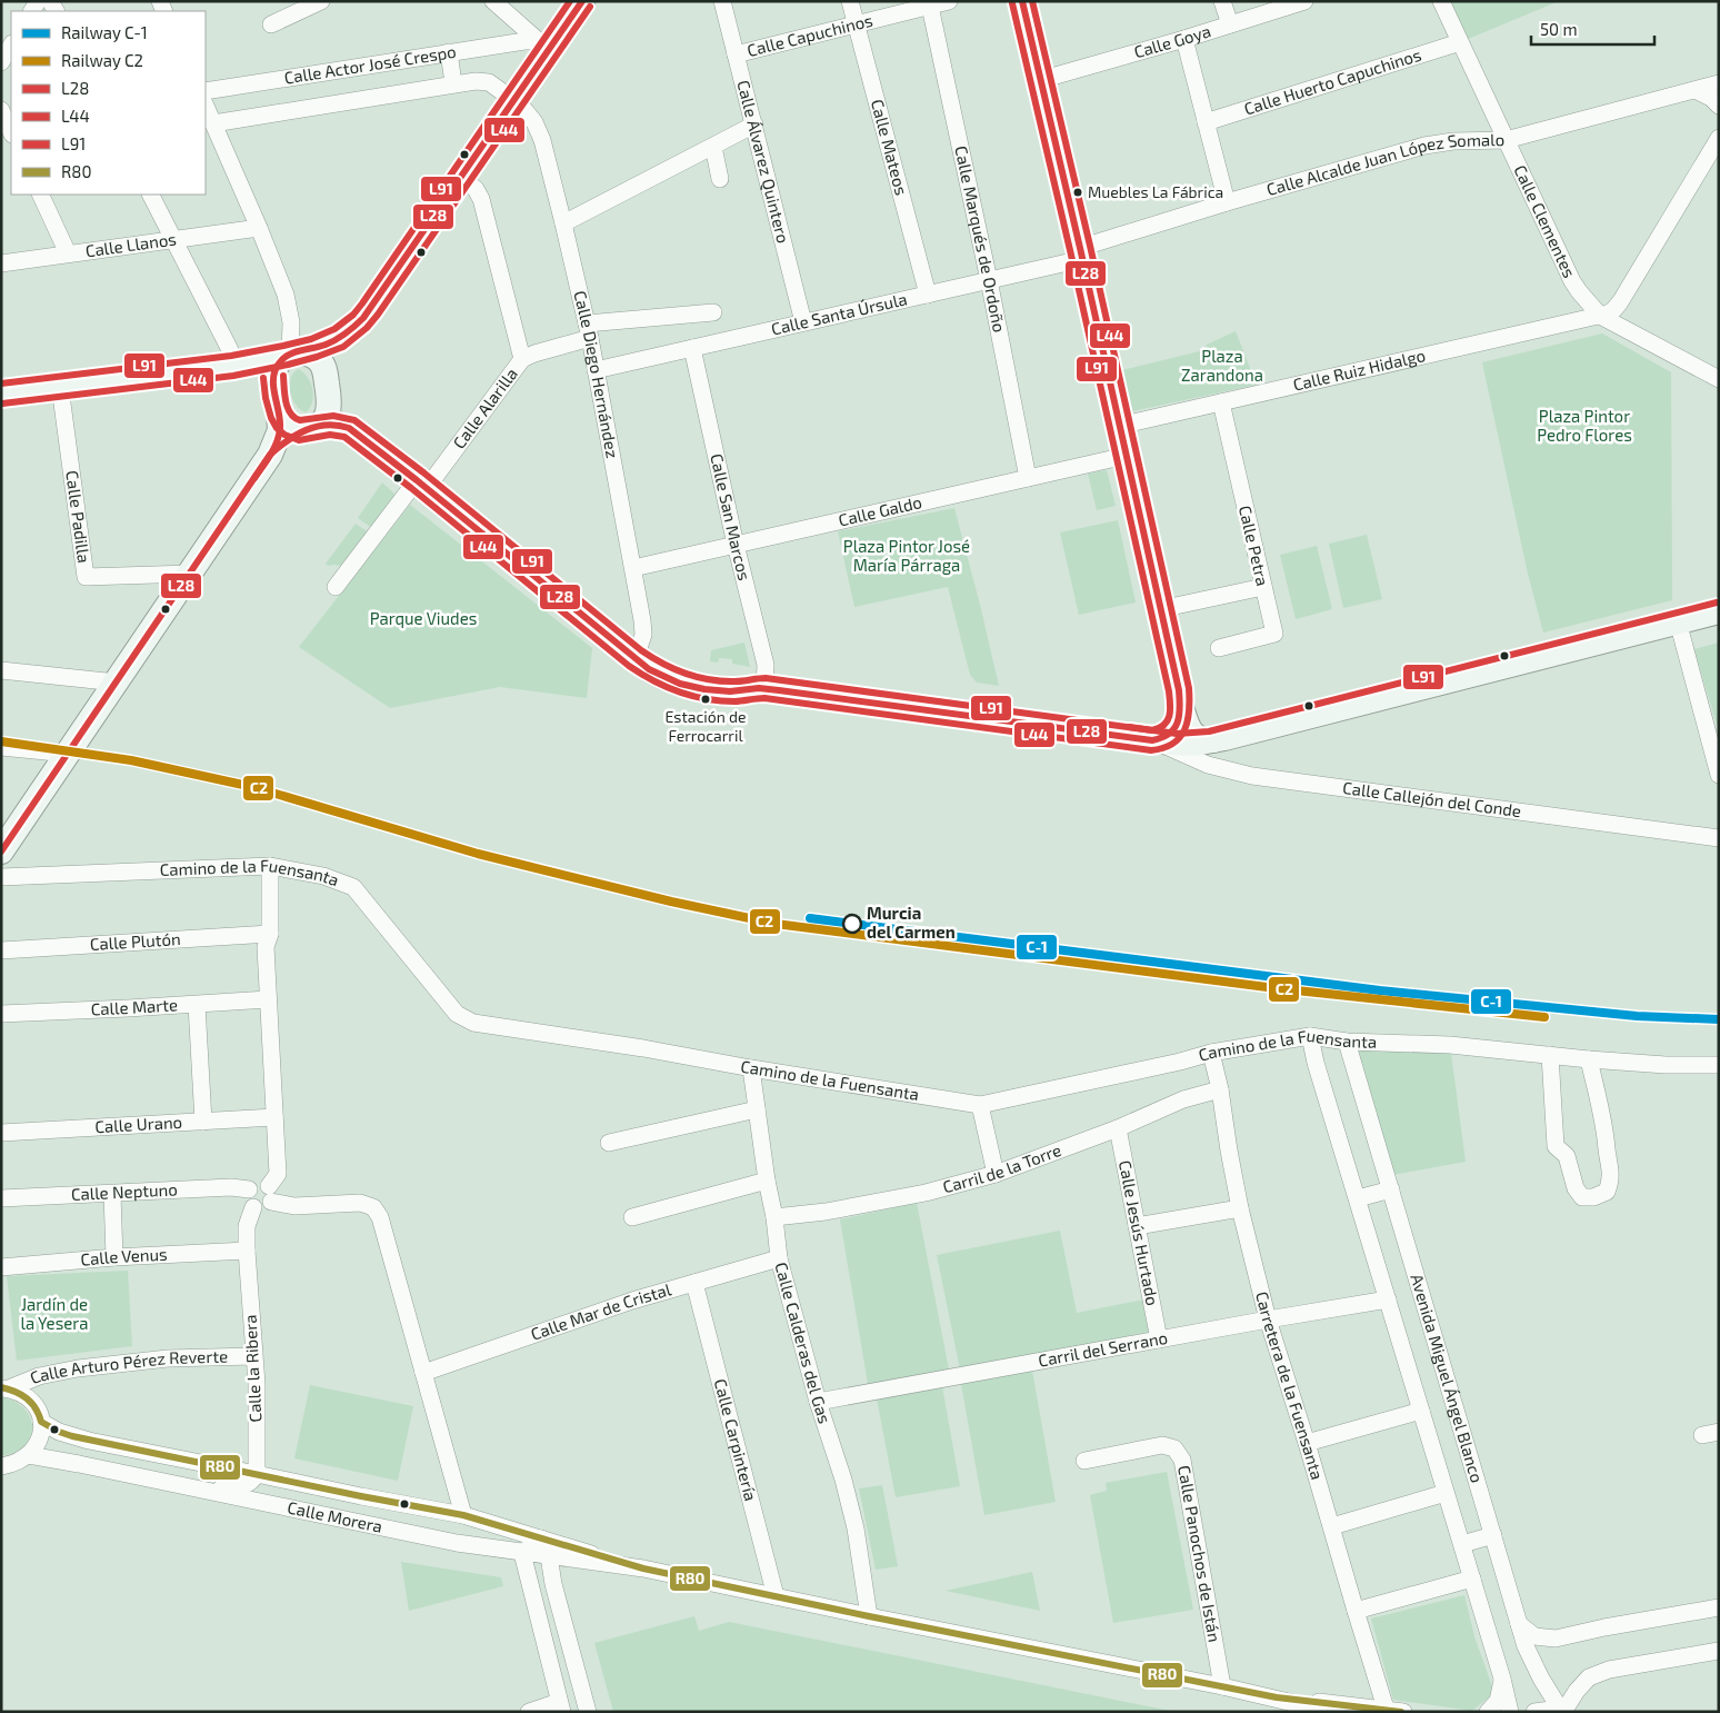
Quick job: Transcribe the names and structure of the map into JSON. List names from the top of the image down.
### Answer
{
  "streets": {
    "street": [
      "Calle Capuchinos",
      "Calle Goya",
      "Calle Actor José Crespo",
      "Calle Huerto Capuchinos",
      "Calle Mateos",
      "Calle Álvarez Quintero",
      "Calle Alcalde Juan López Somalo",
      "Calle Clementes",
      "Calle Marqués de Ordoño",
      "Calle Llanos",
      "Calle Santa Úrsula",
      "Calle Ruiz Hidalgo",
      "Calle Diego Hernández",
      "Calle Alarilla",
      "Calle Galdo",
      "Calle Padilla",
      "Calle San Marcos",
      "Calle Petra",
      "Calle Callejón del Conde",
      "Camino de la Fuensanta",
      "Calle Plutón",
      "Calle Marte",
      "Calle Urano",
      "Carril de la Torre",
      "Calle Neptuno",
      "Calle Jesús Hurtado",
      "Calle Venus",
      "Calle Mar de Cristal",
      "Calle Calderas del Gas",
      "Carril del Serrano",
      "Calle la Ribera",
      "Calle Arturo Pérez Reverte",
      "Avenida Miguel Ángel Blanco",
      "Carretera de la Fuensanta",
      "Calle Carpintería",
      "Calle Morera",
      "Calle Panochos de Istán"
    ]
  },
  "crossings": [
    ["Calle Capuchinos", "Calle Mateos"],
    ["Calle Capuchinos", "Calle Álvarez Quintero"],
    ["Calle Capuchinos", "Calle Marqués de Ordoño"],
    ["Calle Actor José Crespo", "Calle Diego Hernández"],
    ["Calle Huerto Capuchinos", "Calle Clementes"],
    ["Calle Mateos", "Calle Santa Úrsula"],
    ["Calle Álvarez Quintero", "Calle Santa Úrsula"],
    ["Calle Alcalde Juan López Somalo", "Calle Clementes"],
    ["Calle Alcalde Juan López Somalo", "Calle Santa Úrsula"],
    ["Calle Clementes", "Calle Ruiz Hidalgo"],
    ["Calle Marqués de Ordoño", "Calle Santa Úrsula"],
    ["Calle Marqués de Ordoño", "Calle Galdo"],
    ["Calle Santa Úrsula", "Calle Diego Hernández"],
    ["Calle Santa Úrsula", "Calle San Marcos"],
    ["Calle Ruiz Hidalgo", "Calle Petra"],
    ["Calle Diego Hernández", "Calle Alarilla"],
    ["Calle Diego Hernández", "Calle Galdo"],
    ["Calle Galdo", "Calle San Marcos"],
    ["Camino de la Fuensanta", "Calle Calderas del Gas"],
    ["Camino de la Fuensanta", "Avenida Miguel Ángel Blanco"],
    ["Camino de la Fuensanta", "Carretera de la Fuensanta"],
    ["Carril de la Torre", "Calle Jesús Hurtado"],
    ["Carril de la Torre", "Calle Calderas del Gas"],
    ["Carril de la Torre", "Carretera de la Fuensanta"],
    ["Calle Neptuno", "Calle la Ribera"],
    ["Calle Jesús Hurtado", "Carril del Serrano"],
    ["Calle Venus", "Calle la Ribera"],
    ["Calle Mar de Cristal", "Calle Calderas del Gas"],
    ["Calle Mar de Cristal", "Calle Carpintería"],
    ["Calle Calderas del Gas", "Carril del Serrano"],
    ["Calle Calderas del Gas", "Calle Morera"],
    ["Carril del Serrano", "Avenida Miguel Ángel Blanco"],
    ["Carril del Serrano", "Carretera de la Fuensanta"],
    ["Calle la Ribera", "Calle Arturo Pérez Reverte"],
    ["Calle la Ribera", "Calle Morera"],
    ["Carretera de la Fuensanta", "Calle Morera"],
    ["Calle Carpintería", "Calle Morera"],
    ["Calle Morera", "Calle Panochos de Istán"]
  ],
  "parks": [
    "Plaza Zarandona",
    "Plaza Pintor Pedro Flores",
    "Plaza Pintor José María Párraga",
    "Parque Viudes",
    "Jardín de la Yesera"
  ],
  "places": ["Muebles La Fábrica", "Estación de Ferrocarril", "Murcia del Carmen"],
  "lines": [
    "transit line L28",
    "transit line L44",
    "transit line L91",
    "rail line C2",
    "rail line C-1",
    "transit line R80"
  ],
  "legend": [
    "Railway C-1",
    "Railway C2",
    "L28",
    "L44",
    "L91",
    "R80"
  ],
  "scale_bar": "50 m"
}
